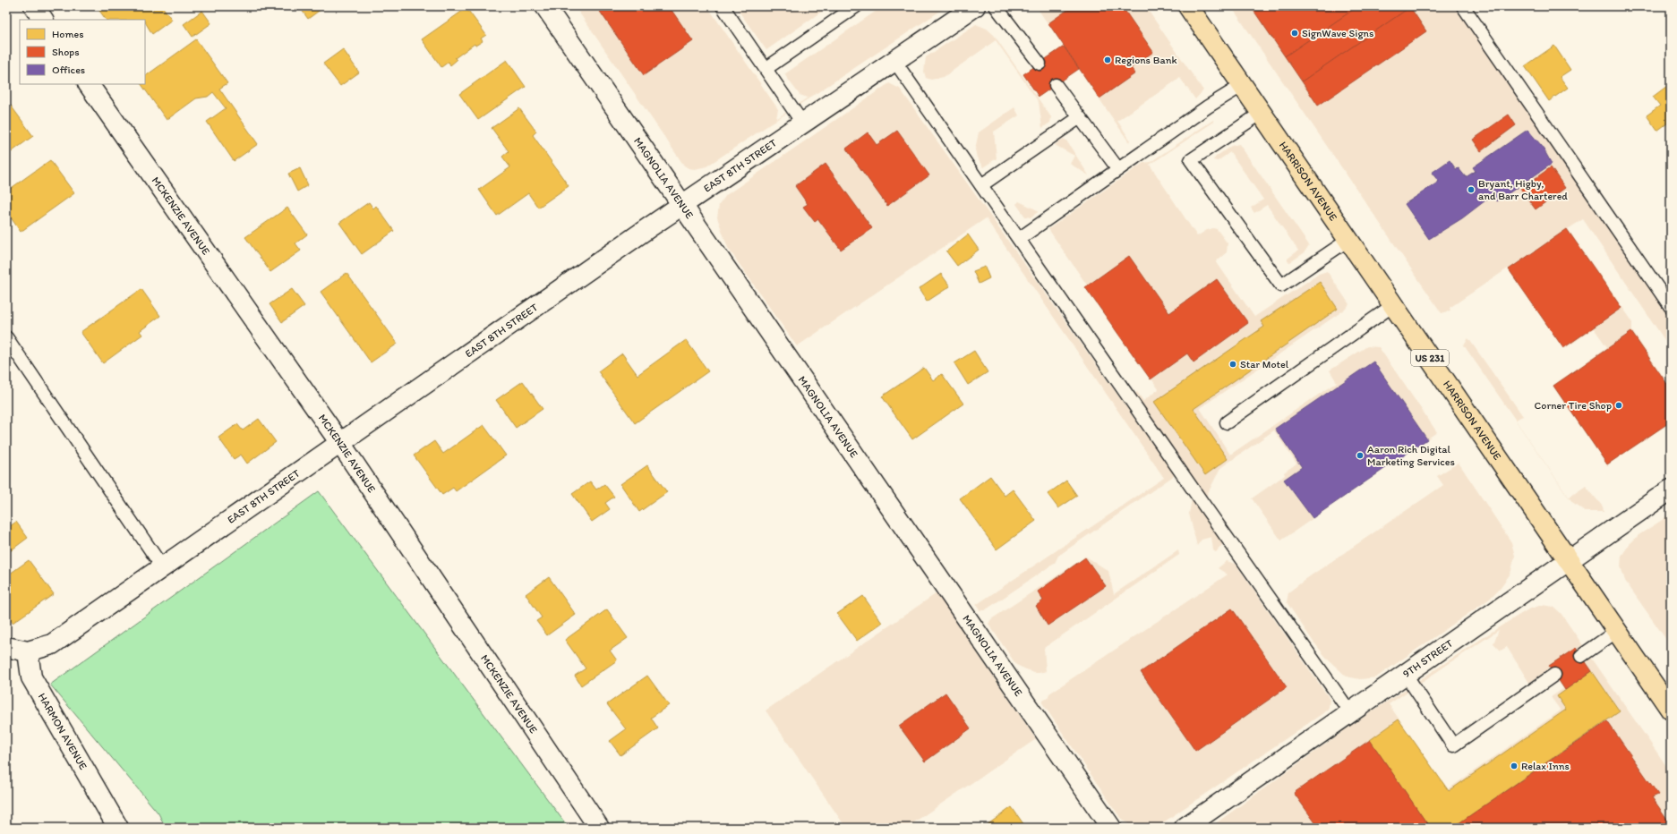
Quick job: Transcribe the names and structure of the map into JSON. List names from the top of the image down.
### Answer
{
  "streets": {
    "main road": ["HARRISON AVENUE", "US 231"],
    "street": [
      "EAST 8TH STREET",
      "MAGNOLIA AVENUE",
      "MCKENZIE AVENUE",
      "9TH STREET",
      "HARMON AVENUE"
    ]
  },
  "crossings": [
    ["EAST 8TH STREET", "MAGNOLIA AVENUE"],
    ["EAST 8TH STREET", "MCKENZIE AVENUE"],
    ["EAST 8TH STREET", "HARMON AVENUE"],
    ["HARRISON AVENUE", "9TH STREET"]
  ],
  "places": [
    "SignWave Signs",
    "Regions Bank",
    "Bryant, Higby, and Barr Chartered",
    "Star Motel",
    "Corner Tire Shop",
    "Aaron Rich Digital Marketing Services",
    "Relax Inns"
  ],
  "legend": ["Homes", "Shops", "Offices"]
}
